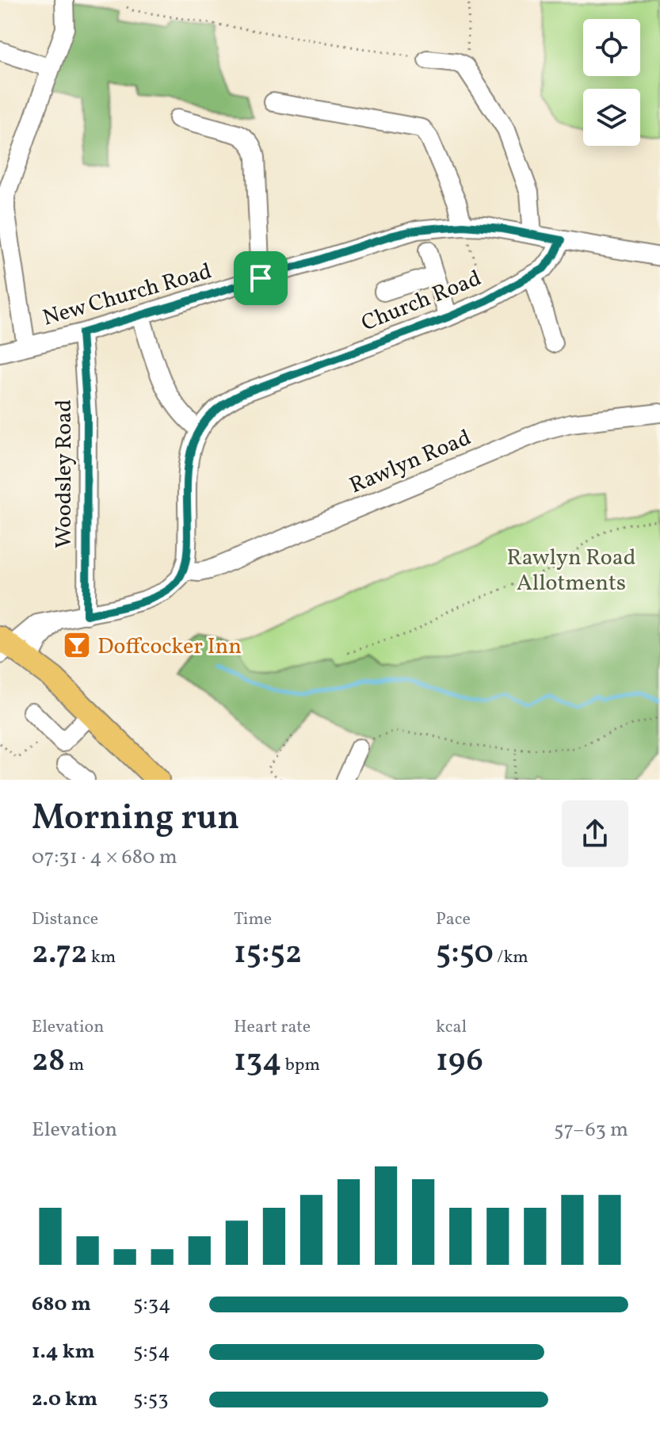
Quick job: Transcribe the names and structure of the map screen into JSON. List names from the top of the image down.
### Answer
{
  "streets": {
    "street": [
      "New Church Road",
      "Church Road",
      "Rawlyn Road",
      "Woodsley Road"
    ]
  },
  "crossings": [
    ["New Church Road", "Church Road"],
    ["New Church Road", "Woodsley Road"]
  ],
  "parks": ["Rawlyn Road Allotments"],
  "places": {
    "bar": ["Doffcocker Inn"]
  },
  "page": {
    "heading": ["Morning run", "07:31 · 4 × 680 m"],
    "stats": [
      ["Distance", "2.72 km"],
      ["Time", "15:52"],
      ["Pace", "5:50 /km"],
      ["Elevation", "28 m"],
      ["Heart rate", "134 bpm"],
      ["kcal", "196"]
    ],
    "chart": ["Elevation", "57–63 m"],
    "list": [
      {
        "name": "680 m",
        "note": "5:34"
      },
      {
        "name": "1.4 km",
        "note": "5:54"
      },
      {
        "name": "2.0 km",
        "note": "5:53"
      }
    ]
  }
}
